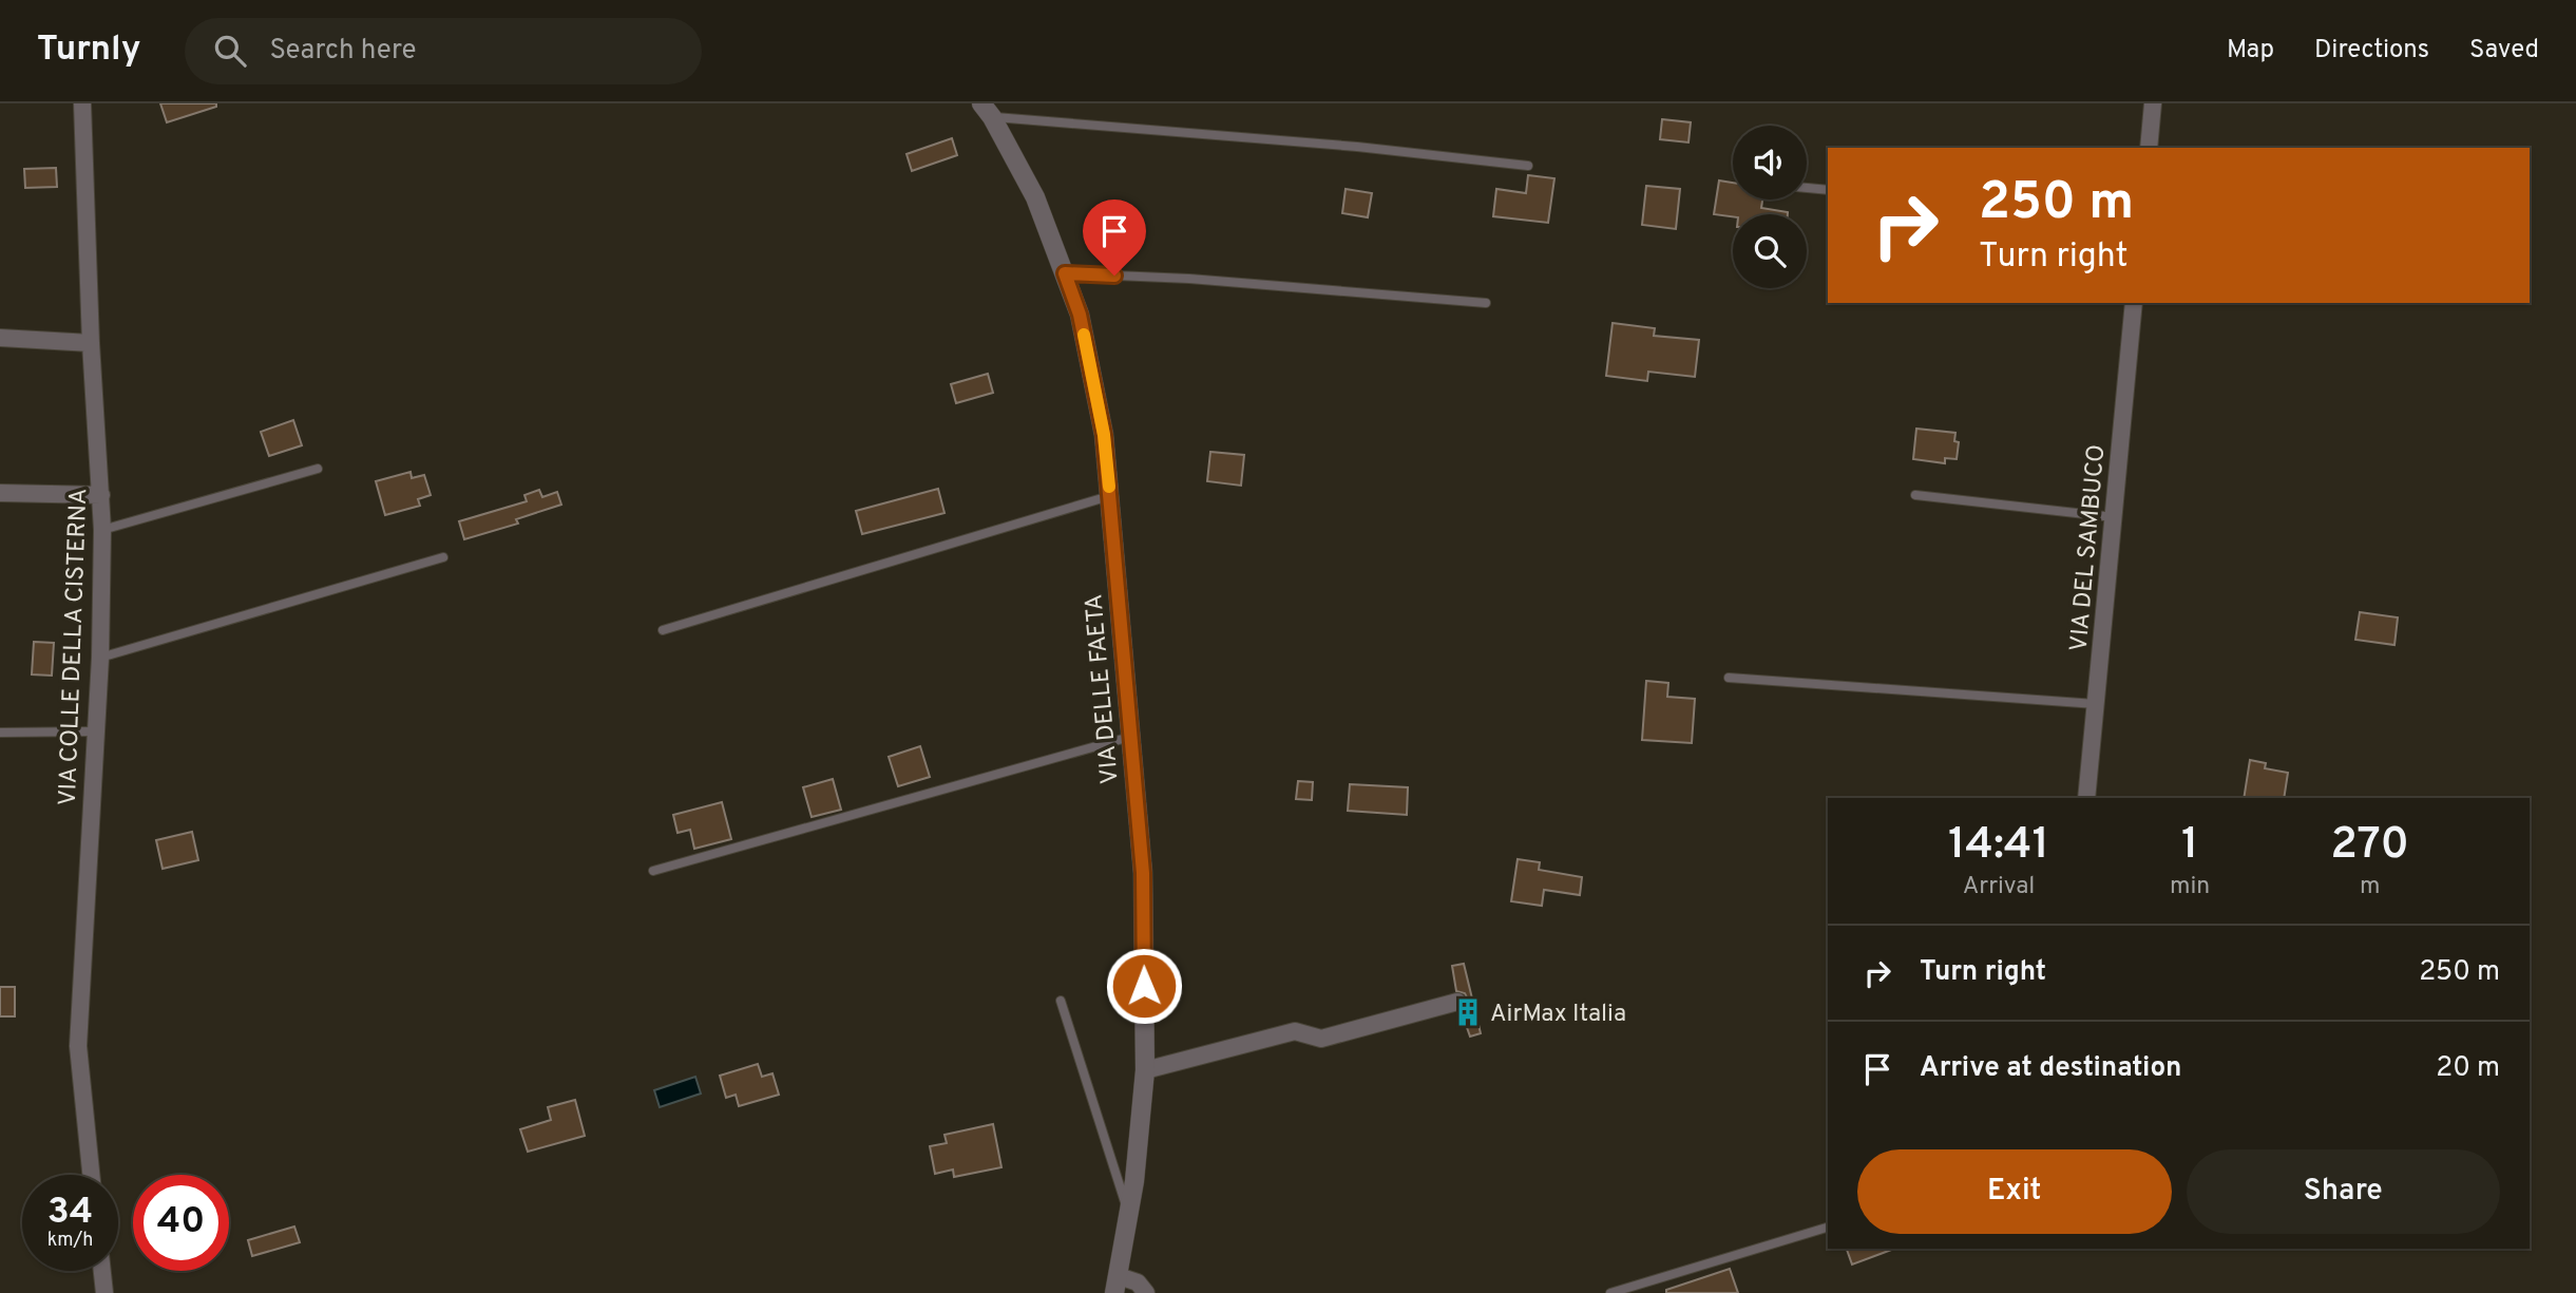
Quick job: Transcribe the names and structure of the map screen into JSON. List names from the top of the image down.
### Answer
{
  "streets": {
    "street": ["VIA DEL SAMBUCO", "VIA COLLE DELLA CISTERNA", "VIA DELLE FAETA"]
  },
  "places": {
    "building": ["AirMax Italia"]
  },
  "page": {
    "header": "Turnly",
    "search": "Search here",
    "nav": ["Map", "Directions", "Saved"],
    "turn": ["250 m", "Turn right"],
    "eta": [
      "14:41",
      "Arrival",
      "1",
      "min",
      "270",
      "m"
    ],
    "list": [
      {
        "name": "Turn right",
        "value": "250 m"
      },
      {
        "name": "Arrive at destination",
        "value": "20 m"
      }
    ],
    "buttons": ["Exit", "Share"],
    "speed": "34 km/h",
    "limit": "40"
  }
}
